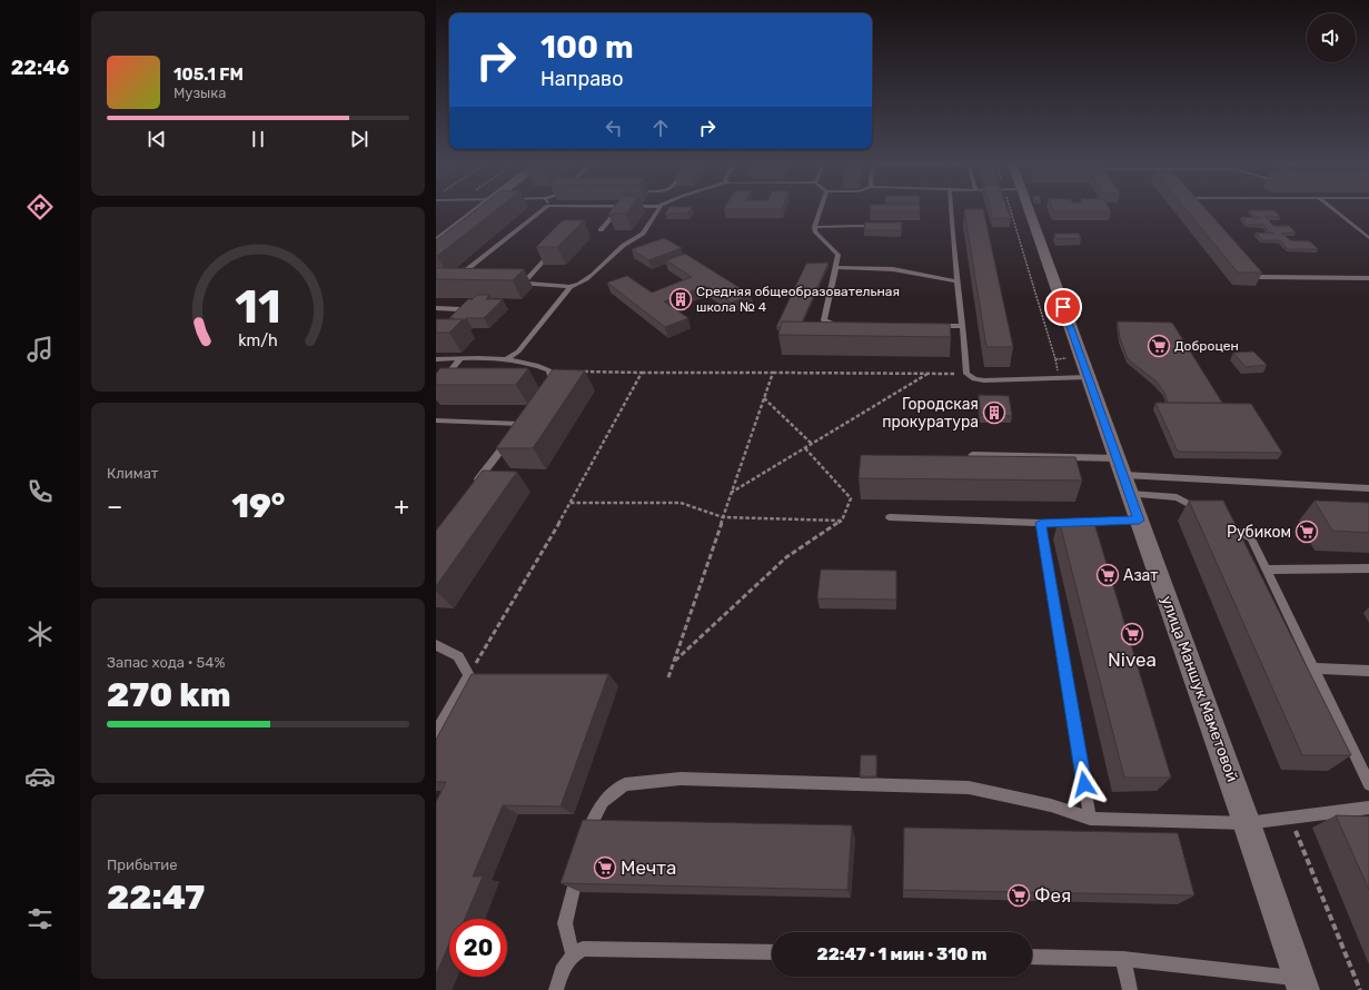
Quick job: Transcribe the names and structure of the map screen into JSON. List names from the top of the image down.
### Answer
{
  "streets": {
    "street": ["улица Маншук Маметовой"]
  },
  "places": {
    "building": ["Средняя общеобразовательная школа № 4", "Городская прокуратура"],
    "supermarket": [
      "Доброцен",
      "Рубиком",
      "Азат",
      "Nivea",
      "Мечта",
      "Фея"
    ]
  },
  "page": {
    "tabs": "22:46",
    "turn": ["100 m", "Направо"],
    "song": ["105.1 FM", "Музыка"],
    "tile": [
      "Климат",
      ["Запас хода · 54%", "270 km"],
      ["Прибытие", "22:47"]
    ],
    "heat": ["−", "19°", "+"],
    "limit": "20",
    "trip": "22:47 · 1 мин · 310 m",
    "gauge": ["11", "km/h"]
  }
}
